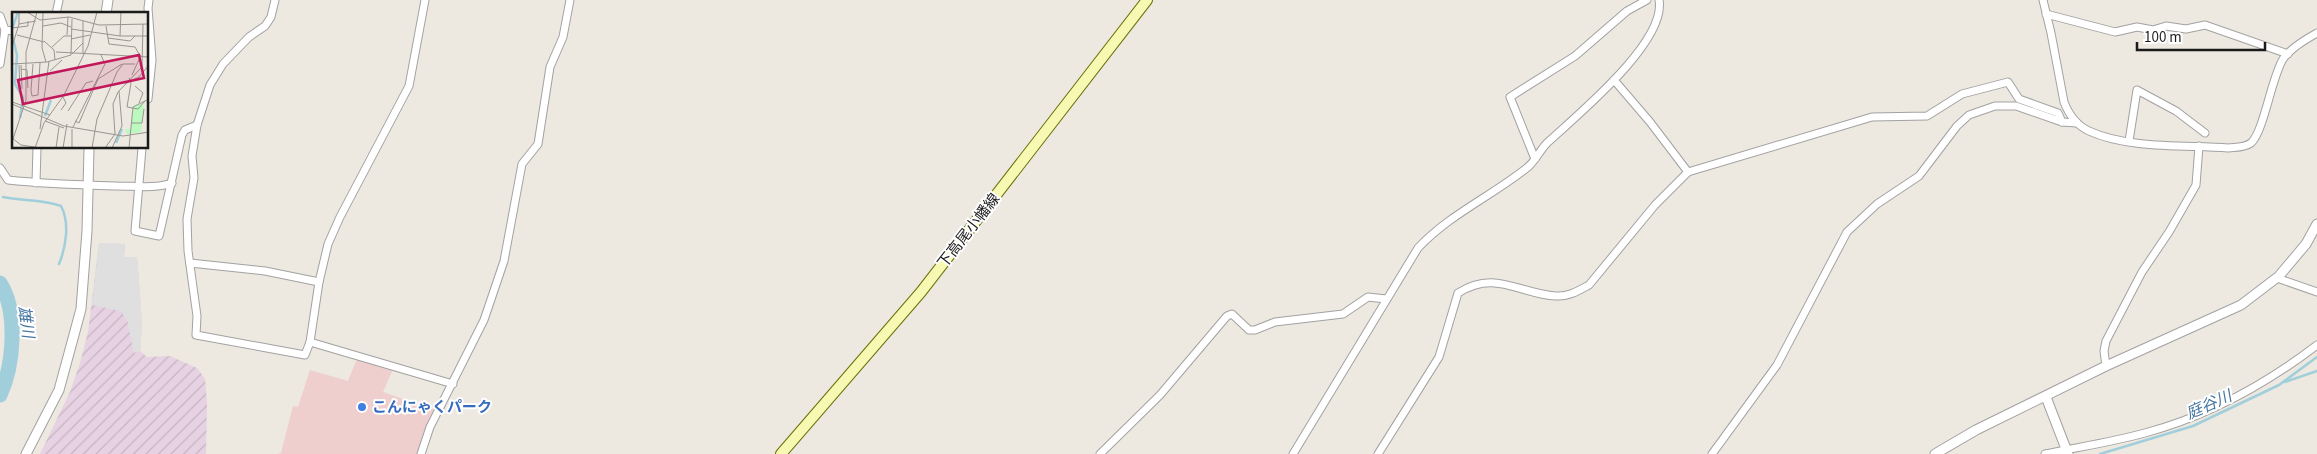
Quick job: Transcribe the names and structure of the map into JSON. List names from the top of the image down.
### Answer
{
  "streets": {
    "main road": ["下高尾小幡線"]
  },
  "water": ["雄川", "庭谷川"],
  "places": ["こんにゃくパーク"],
  "scale_bar": "100 m"
}
